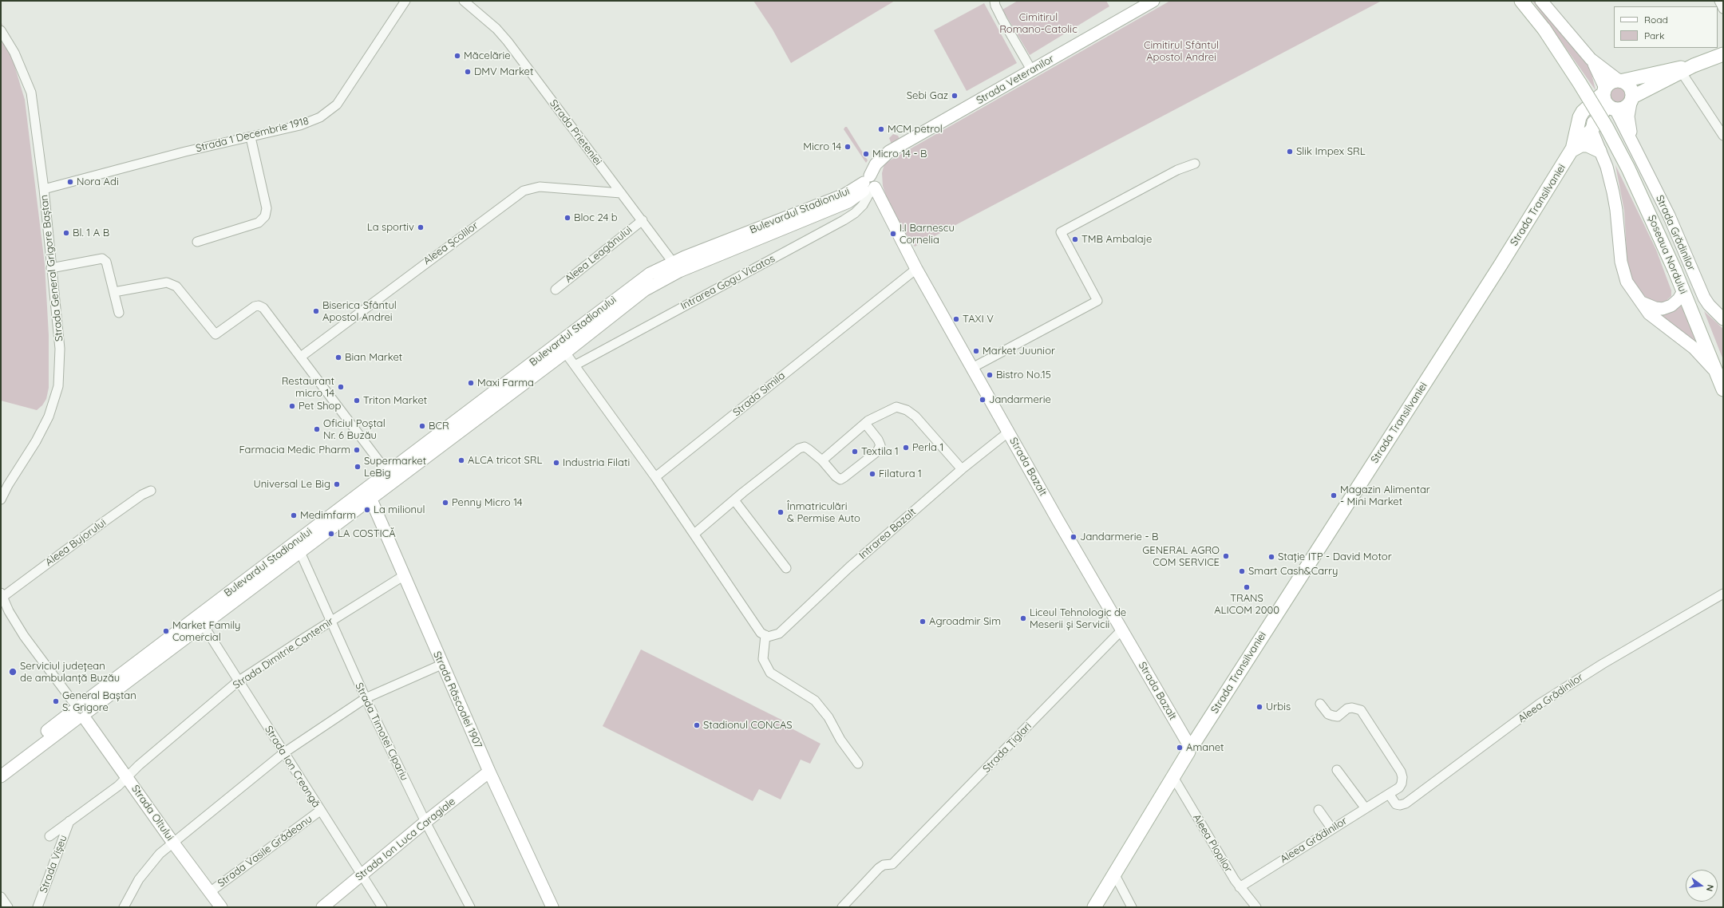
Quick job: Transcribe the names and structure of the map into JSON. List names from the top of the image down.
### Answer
{
  "streets": {
    "main road": [
      "Strada Veteranilor",
      "Strada Transilvaniei",
      "Bulevardul Stadionului",
      "Strada Grădinilor",
      "Șoseaua Nordului",
      "Strada Bazalt",
      "Strada Răscoalei 1907",
      "Strada Oltului",
      "Strada Ion Luca Caragiale"
    ],
    "street": [
      "Strada Prieteniei",
      "Strada 1 Decembrie 1918",
      "Aleea Școlilor",
      "Aleea Leagănului",
      "Strada General Grigore Baștan",
      "Intrarea Gogu Vicatos",
      "Strada Simila",
      "Intrarea Bazalt",
      "Aleea Bujorului",
      "Strada Dimitrie Cantemir",
      "Aleea Grădinilor",
      "Strada Timotei Cipariu",
      "Strada Țiglari",
      "Strada Ion Creangă",
      "Aleea Plopilor",
      "Strada Vasile Grădeanu",
      "Strada Vișeu"
    ]
  },
  "crossings": [
    ["Strada Veteranilor", "Bulevardul Stadionului"],
    ["Strada Veteranilor", "Intrarea Gogu Vicatos"],
    ["Strada Veteranilor", "Strada Bazalt"],
    ["Strada Prieteniei", "Bulevardul Stadionului"],
    ["Strada Prieteniei", "Aleea Școlilor"],
    ["Strada Prieteniei", "Aleea Leagănului"],
    ["Strada 1 Decembrie 1918", "Strada General Grigore Baștan"],
    ["Strada Transilvaniei", "Strada Bazalt"],
    ["Strada Transilvaniei", "Aleea Plopilor"],
    ["Bulevardul Stadionului", "Intrarea Gogu Vicatos"],
    ["Bulevardul Stadionului", "Strada Bazalt"],
    ["Bulevardul Stadionului", "Strada Răscoalei 1907"],
    ["Bulevardul Stadionului", "Strada Timotei Cipariu"],
    ["Bulevardul Stadionului", "Strada Ion Creangă"],
    ["Bulevardul Stadionului", "Strada Oltului"],
    ["Intrarea Gogu Vicatos", "Strada Bazalt"],
    ["Strada Simila", "Strada Bazalt"],
    ["Strada Bazalt", "Intrarea Bazalt"],
    ["Strada Bazalt", "Strada Țiglari"],
    ["Strada Dimitrie Cantemir", "Strada Răscoalei 1907"],
    ["Strada Dimitrie Cantemir", "Strada Timotei Cipariu"],
    ["Strada Dimitrie Cantemir", "Strada Ion Creangă"],
    ["Strada Dimitrie Cantemir", "Strada Oltului"],
    ["Strada Dimitrie Cantemir", "Strada Vișeu"],
    ["Aleea Grădinilor", "Aleea Plopilor"],
    ["Strada Răscoalei 1907", "Strada Ion Luca Caragiale"],
    ["Strada Timotei Cipariu", "Strada Ion Luca Caragiale"],
    ["Strada Ion Creangă", "Strada Ion Luca Caragiale"],
    ["Strada Ion Creangă", "Strada Vasile Grădeanu"],
    ["Strada Oltului", "Strada Vasile Grădeanu"]
  ],
  "parks": ["Cimitirul Romano-Catolic", "Cimitirul Sfântul Apostol Andrei"],
  "places": [
    "Măcelărie",
    "DMV Market",
    "Sebi Gaz",
    "MCM petrol",
    "Micro 14",
    "Slik Impex SRL",
    "Micro 14 - B",
    "Nora Adi",
    "Bloc 24 b",
    "La sportiv",
    "Bl. 1 A B",
    "I.I Barnescu Cornelia",
    "TMB Ambalaje",
    "Biserica Sfântul Apostol Andrei",
    "TAXI V",
    "Market Juunior",
    "Bian Market",
    "Bistro No.15",
    "Maxi Farma",
    "Restaurant micro 14",
    "Jandarmerie",
    "Triton Market",
    "Pet Shop",
    "BCR",
    "Oficiul Poștal Nr. 6 Buzău",
    "Perla 1",
    "Farmacia Medic Pharm",
    "Textila 1",
    "ALCA tricot SRL",
    "Industria Filati",
    "Supermarket LeBig",
    "Filatura 1",
    "Universal Le Big",
    "Magazin Alimentar - Mini Market",
    "Penny Micro 14",
    "La milionul",
    "Înmatriculări & Permise Auto",
    "Medimfarm",
    "LA COSTICĂ",
    "Jandarmerie - B",
    "GENERAL AGRO COM SERVICE",
    "Stație ITP - David Motor",
    "Smart Cash&Carry",
    "TRANS ALICOM 2000",
    "Liceul Tehnologic de Meserii și Servicii",
    "Agroadmir Sim",
    "Market Family Comercial",
    "Serviciul județean de ambulanță Buzău",
    "General Baștan S. Grigore",
    "Urbis",
    "Stadionul CONCAS",
    "Amanet"
  ],
  "legend": ["Road", "Park"],
  "north": "right"
}
